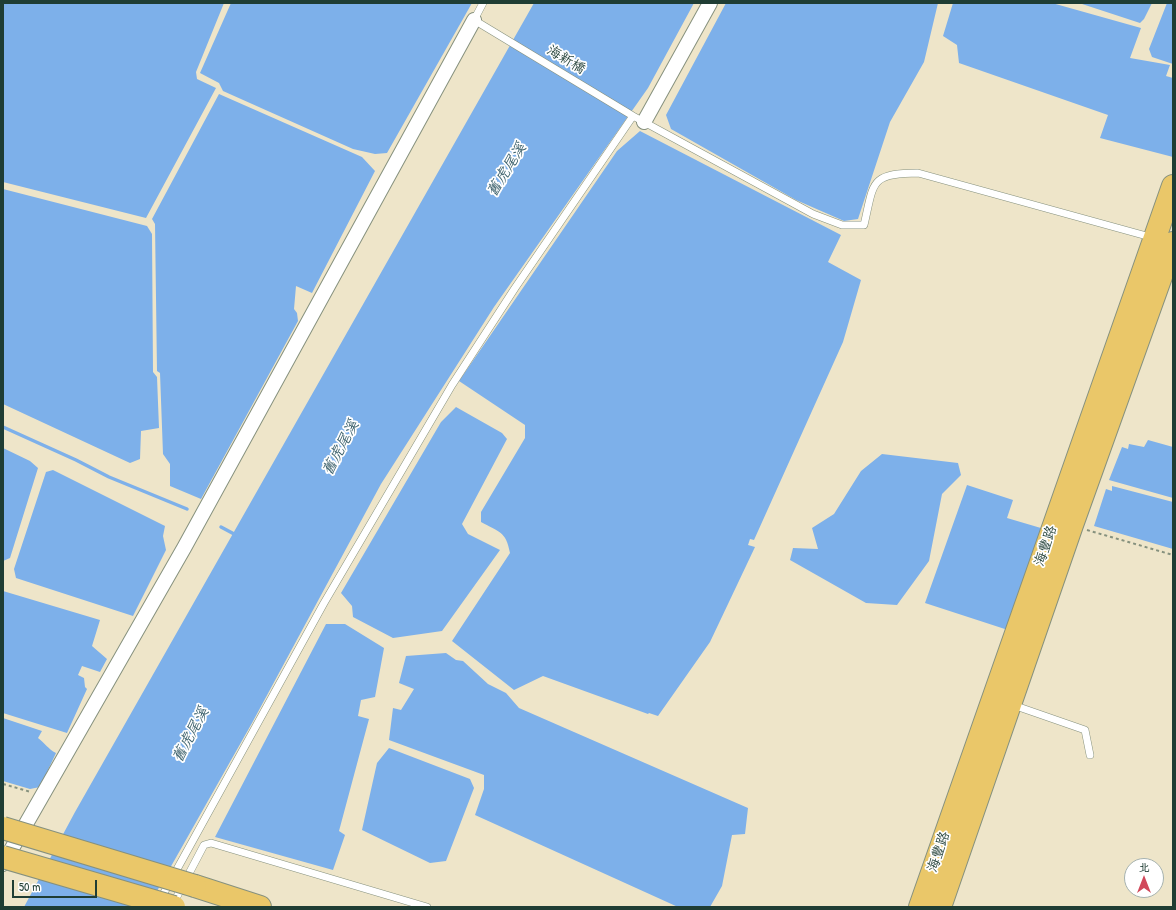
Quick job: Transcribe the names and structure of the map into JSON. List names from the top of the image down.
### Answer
{
  "streets": {
    "main road": ["海豐路"],
    "lane": ["海新橋"]
  },
  "crossings": [
    ["海新橋", "海豐路"]
  ],
  "water": ["舊虎尾溪"],
  "scale_bar": "50 m",
  "north": "top"
}
